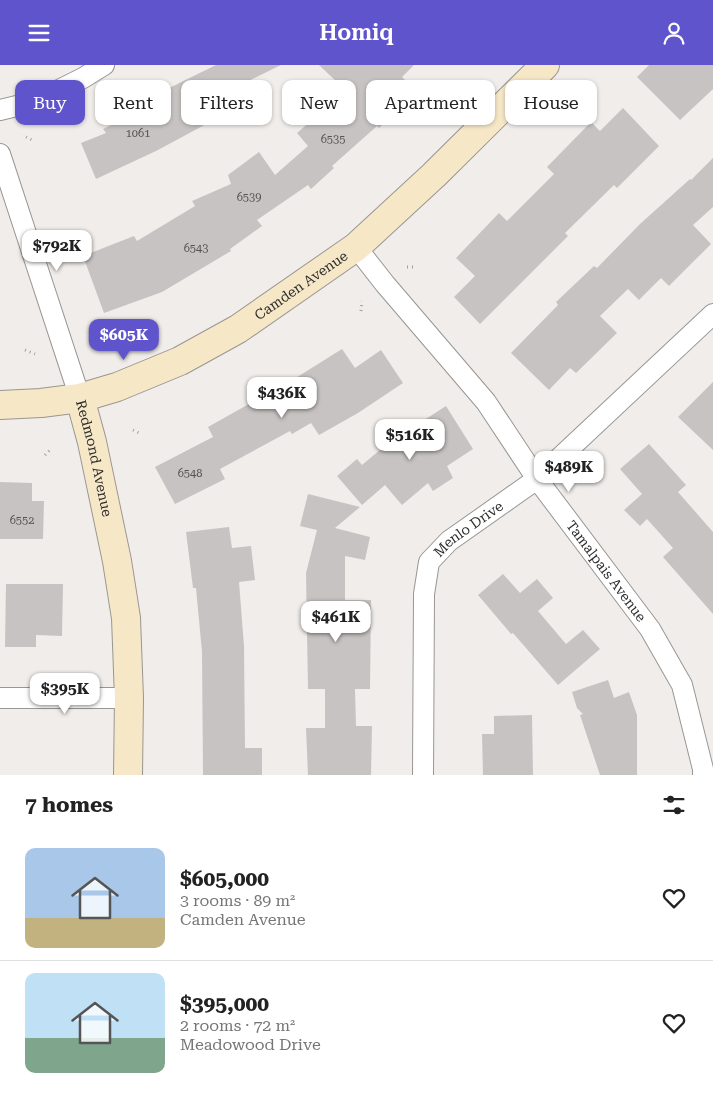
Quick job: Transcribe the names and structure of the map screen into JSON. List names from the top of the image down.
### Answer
{
  "streets": {
    "street": [
      "Camden Avenue",
      "Redmond Avenue",
      "Menlo Drive",
      "Tamalpais Avenue"
    ]
  },
  "crossings": [
    ["Camden Avenue", "Redmond Avenue"],
    ["Camden Avenue", "Tamalpais Avenue"],
    ["Menlo Drive", "Tamalpais Avenue"]
  ],
  "house_numbers": [
    "1061",
    "6535",
    "6539",
    "6543",
    "6548",
    "6552"
  ],
  "page": {
    "header": "Homiq",
    "chip": [
      "Buy",
      "Rent",
      "Filters",
      "New",
      "Apartment",
      "House"
    ],
    "price": [
      "$792K",
      "$605K",
      "$436K",
      "$516K",
      "$489K",
      "$461K",
      "$395K"
    ],
    "heading": "7 homes",
    "list": [
      {
        "name": "$605,000",
        "note": "3 rooms · 89 m² · Camden Avenue"
      },
      {
        "name": "$395,000",
        "note": "2 rooms · 72 m² · Meadowood Drive"
      }
    ]
  }
}
